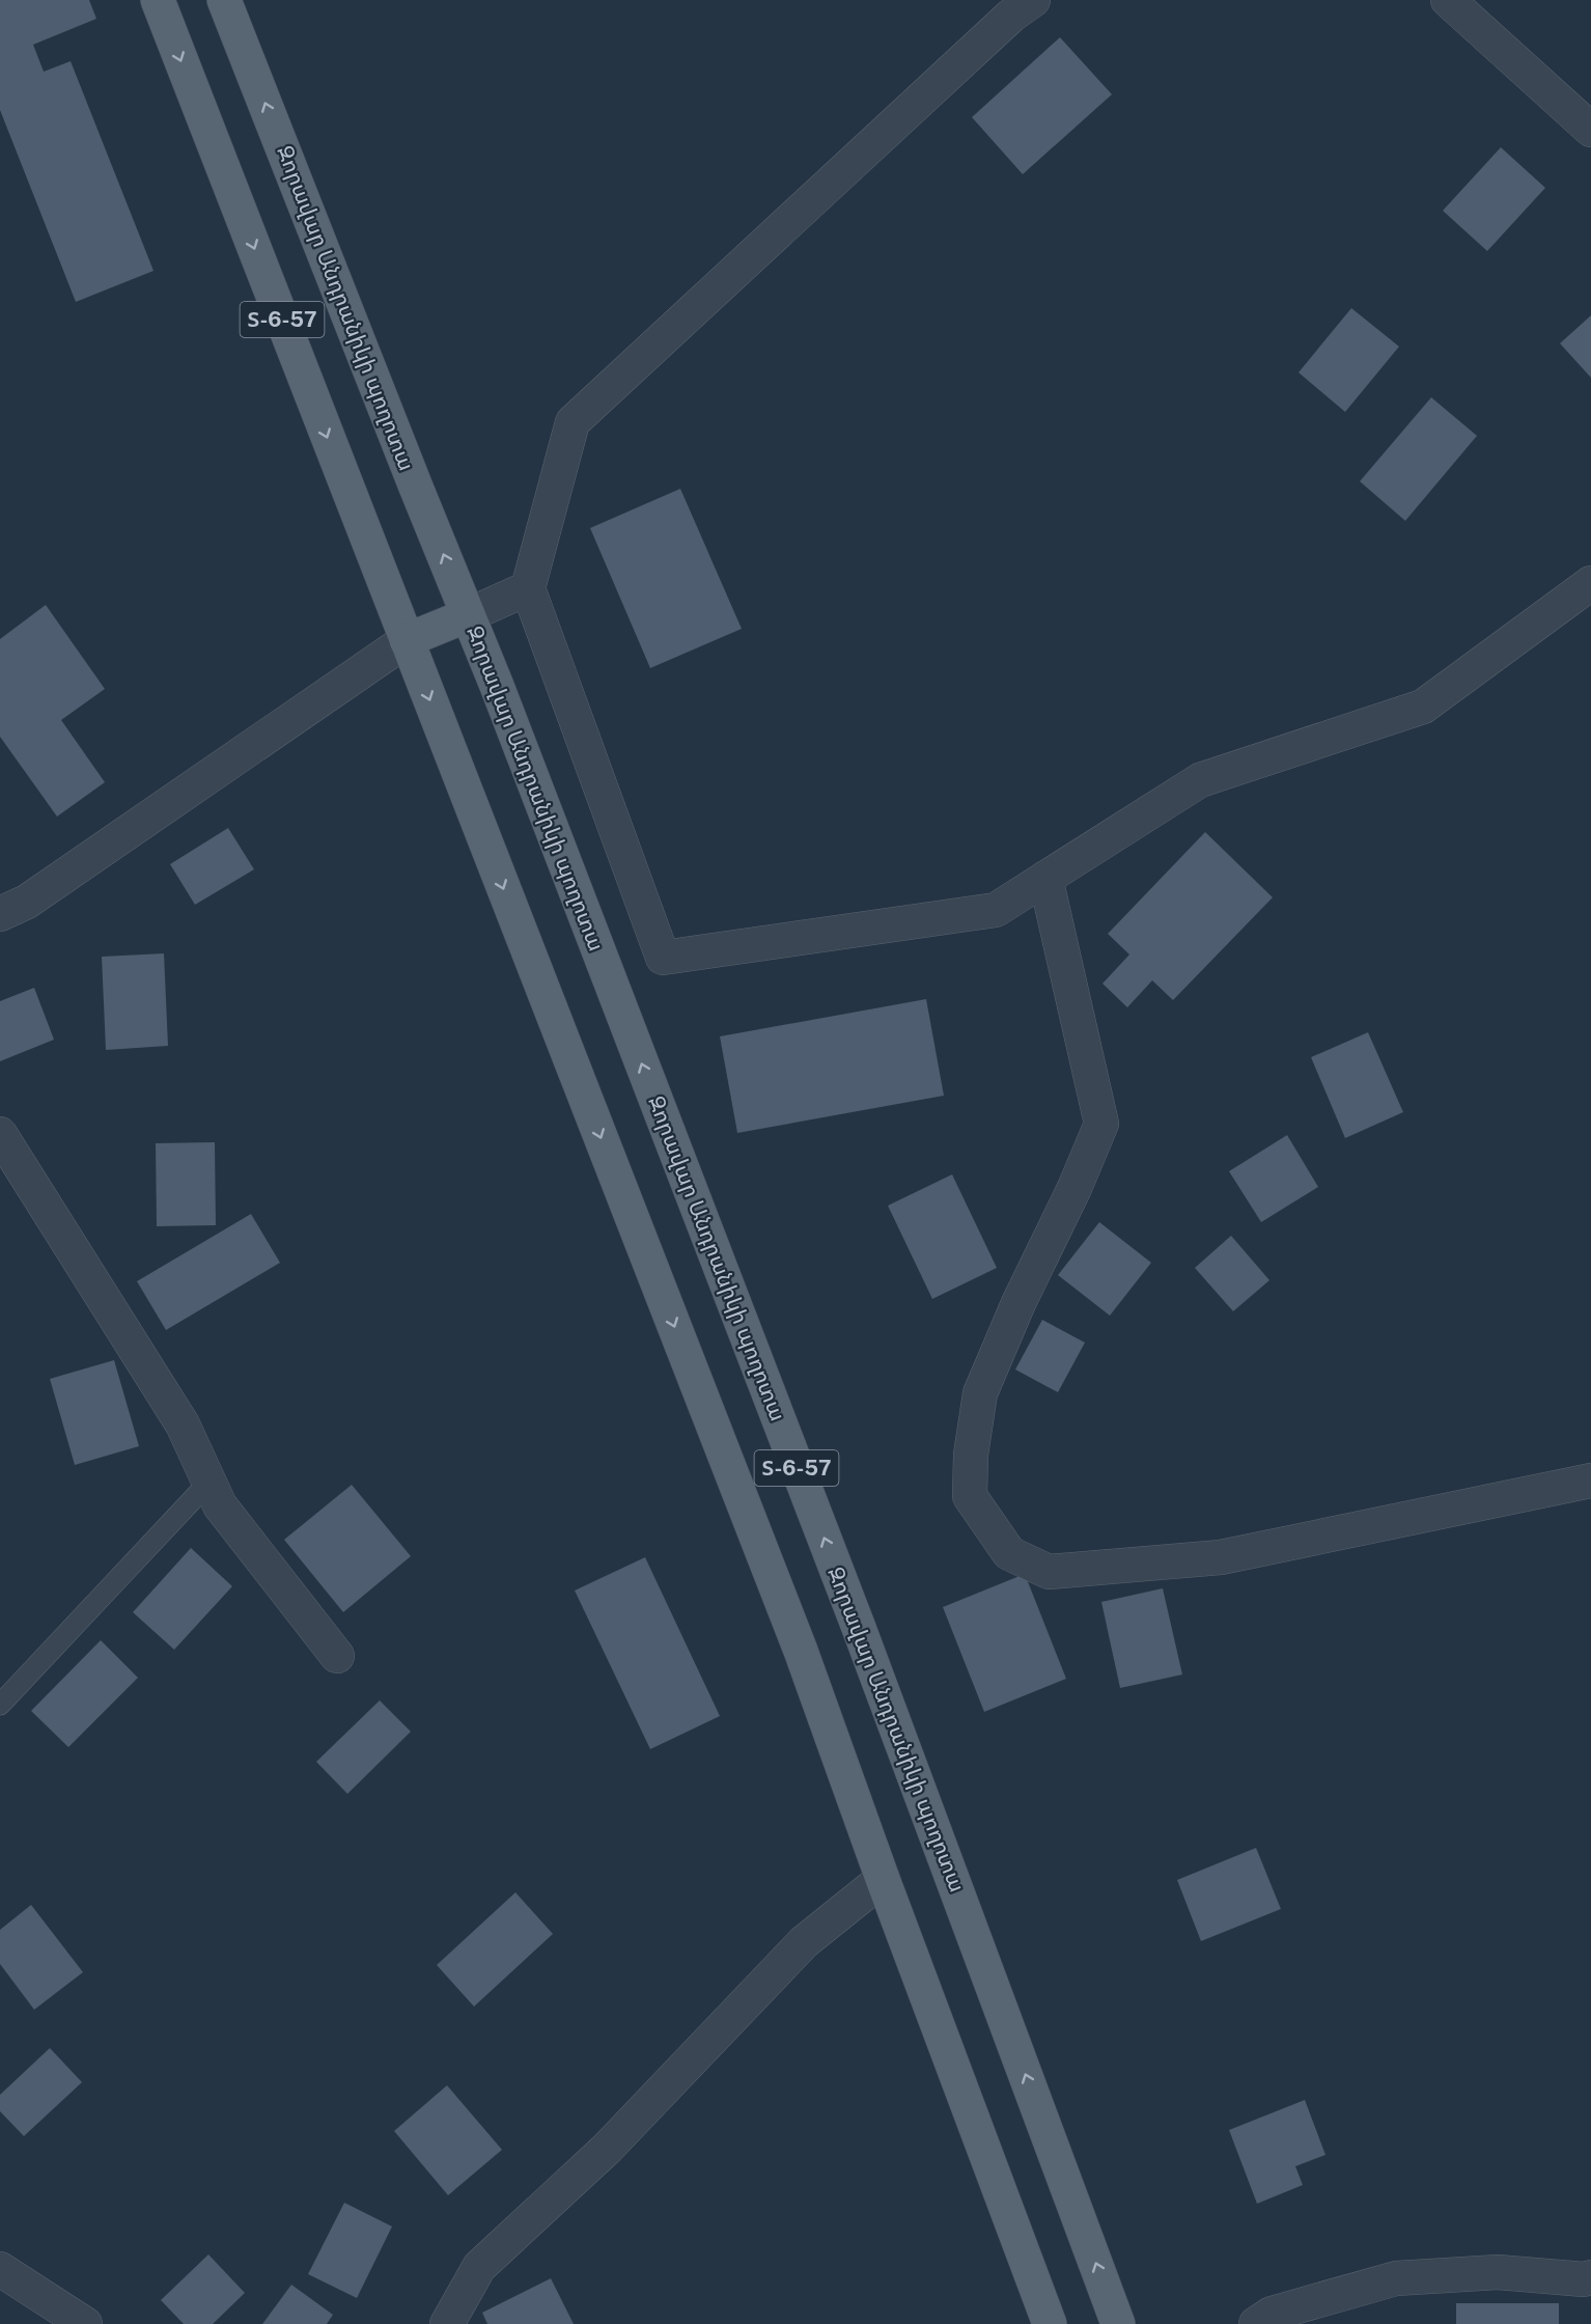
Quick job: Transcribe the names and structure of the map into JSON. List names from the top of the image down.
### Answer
{
  "streets": {
    "main road": ["Զորավար Անդրանիկի պողոտա", "Տ-6-57"]
  },
  "crossings": [
    ["Զորավար Անդրանիկի պողոտա", "Տ-6-57"]
  ]
}
